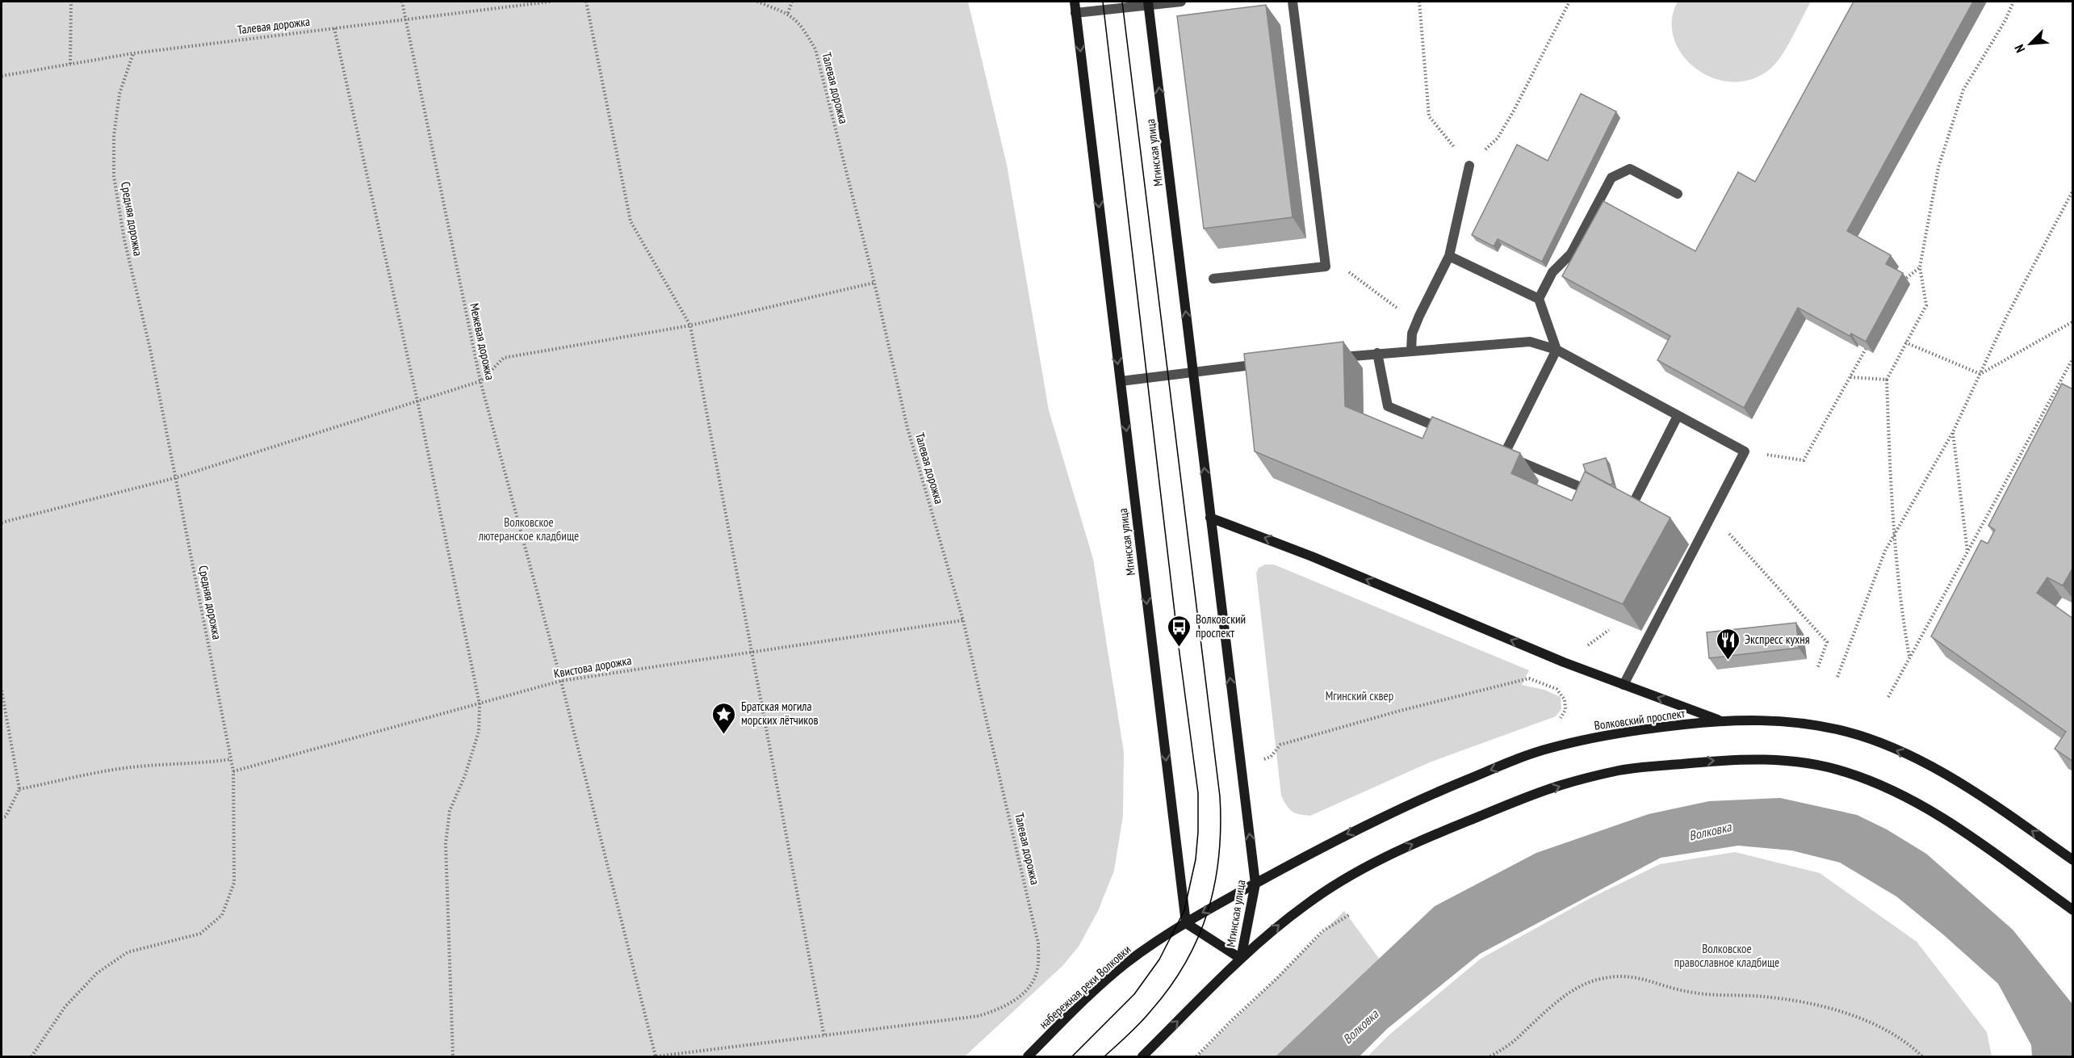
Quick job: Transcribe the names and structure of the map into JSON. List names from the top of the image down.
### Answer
{
  "streets": {
    "street": ["Мгинская улица", "Волковский проспект", "набережная реки Волковки"],
    "path": [
      "Талевая дорожка",
      "Средняя дорожка",
      "Межевая дорожка",
      "Квистова дорожка"
    ]
  },
  "crossings": [
    ["Талевая дорожка", "Средняя дорожка"],
    ["Талевая дорожка", "Межевая дорожка"],
    ["Талевая дорожка", "Квистова дорожка"],
    ["Мгинская улица", "Волковский проспект"],
    ["Мгинская улица", "набережная реки Волковки"],
    ["Средняя дорожка", "Квистова дорожка"],
    ["Межевая дорожка", "Квистова дорожка"],
    ["Волковский проспект", "набережная реки Волковки"]
  ],
  "water": ["Волковка"],
  "parks": ["Волковское лютеранское кладбище", "Мгинский сквер", "Волковское православное кладбище"],
  "places": {
    "bus stop": ["Волковский проспект"],
    "restaurant": ["Экспресс кухня"],
    "place": ["Братская могила морских лётчиков"]
  },
  "north": "bottom left"
}
